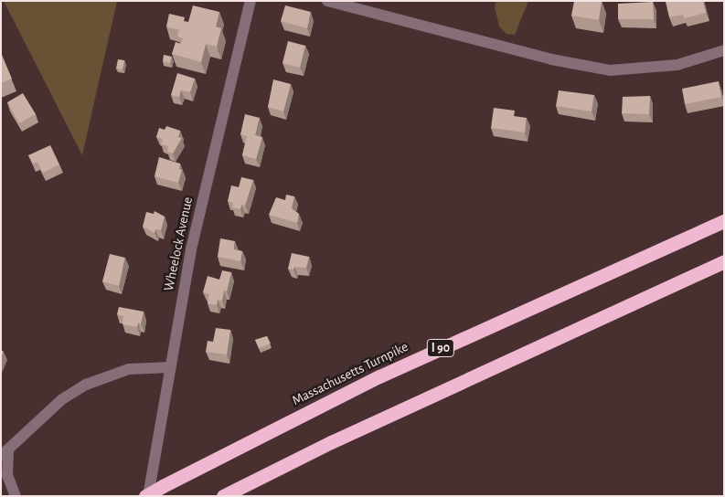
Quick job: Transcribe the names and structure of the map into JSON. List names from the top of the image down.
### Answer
{
  "streets": {
    "highway": ["I 90", "Massachusetts Turnpike"],
    "street": ["Wheelock Avenue"]
  }
}
